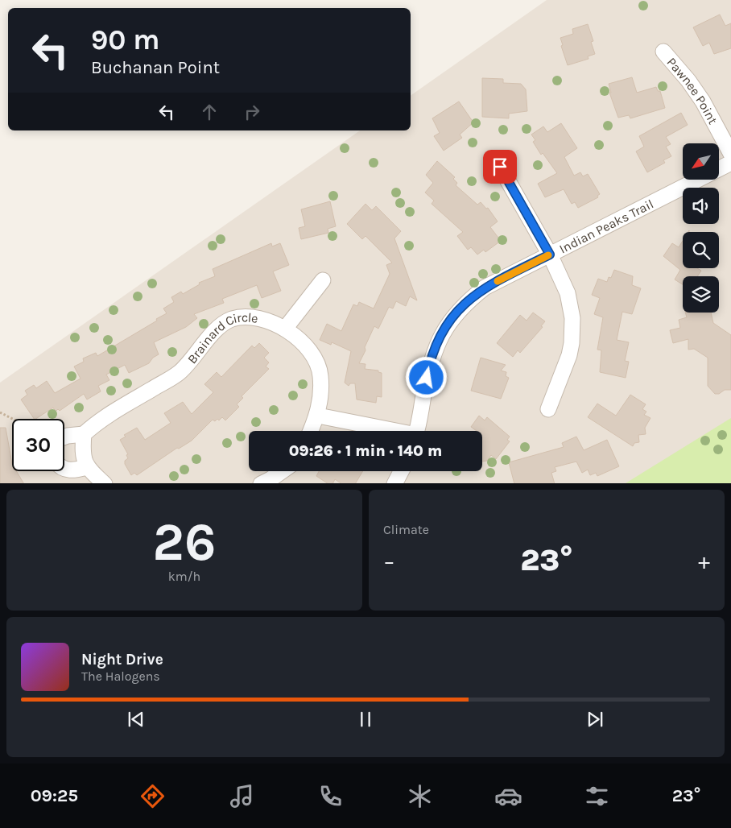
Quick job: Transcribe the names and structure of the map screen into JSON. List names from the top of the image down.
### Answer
{
  "streets": {
    "street": ["Pawnee Point", "Indian Peaks Trail", "Brainard Circle"]
  },
  "north": "bottom left",
  "page": {
    "turn": ["90 m", "Buchanan Point"],
    "limit": "30",
    "trip": "09:26 · 1 min · 140 m",
    "tile": [
      ["26", "km/h"],
      "Climate"
    ],
    "heat": ["−", "23°", "+"],
    "song": ["Night Drive", "The Halogens"],
    "tabs": ["09:25", "23°"]
  }
}
